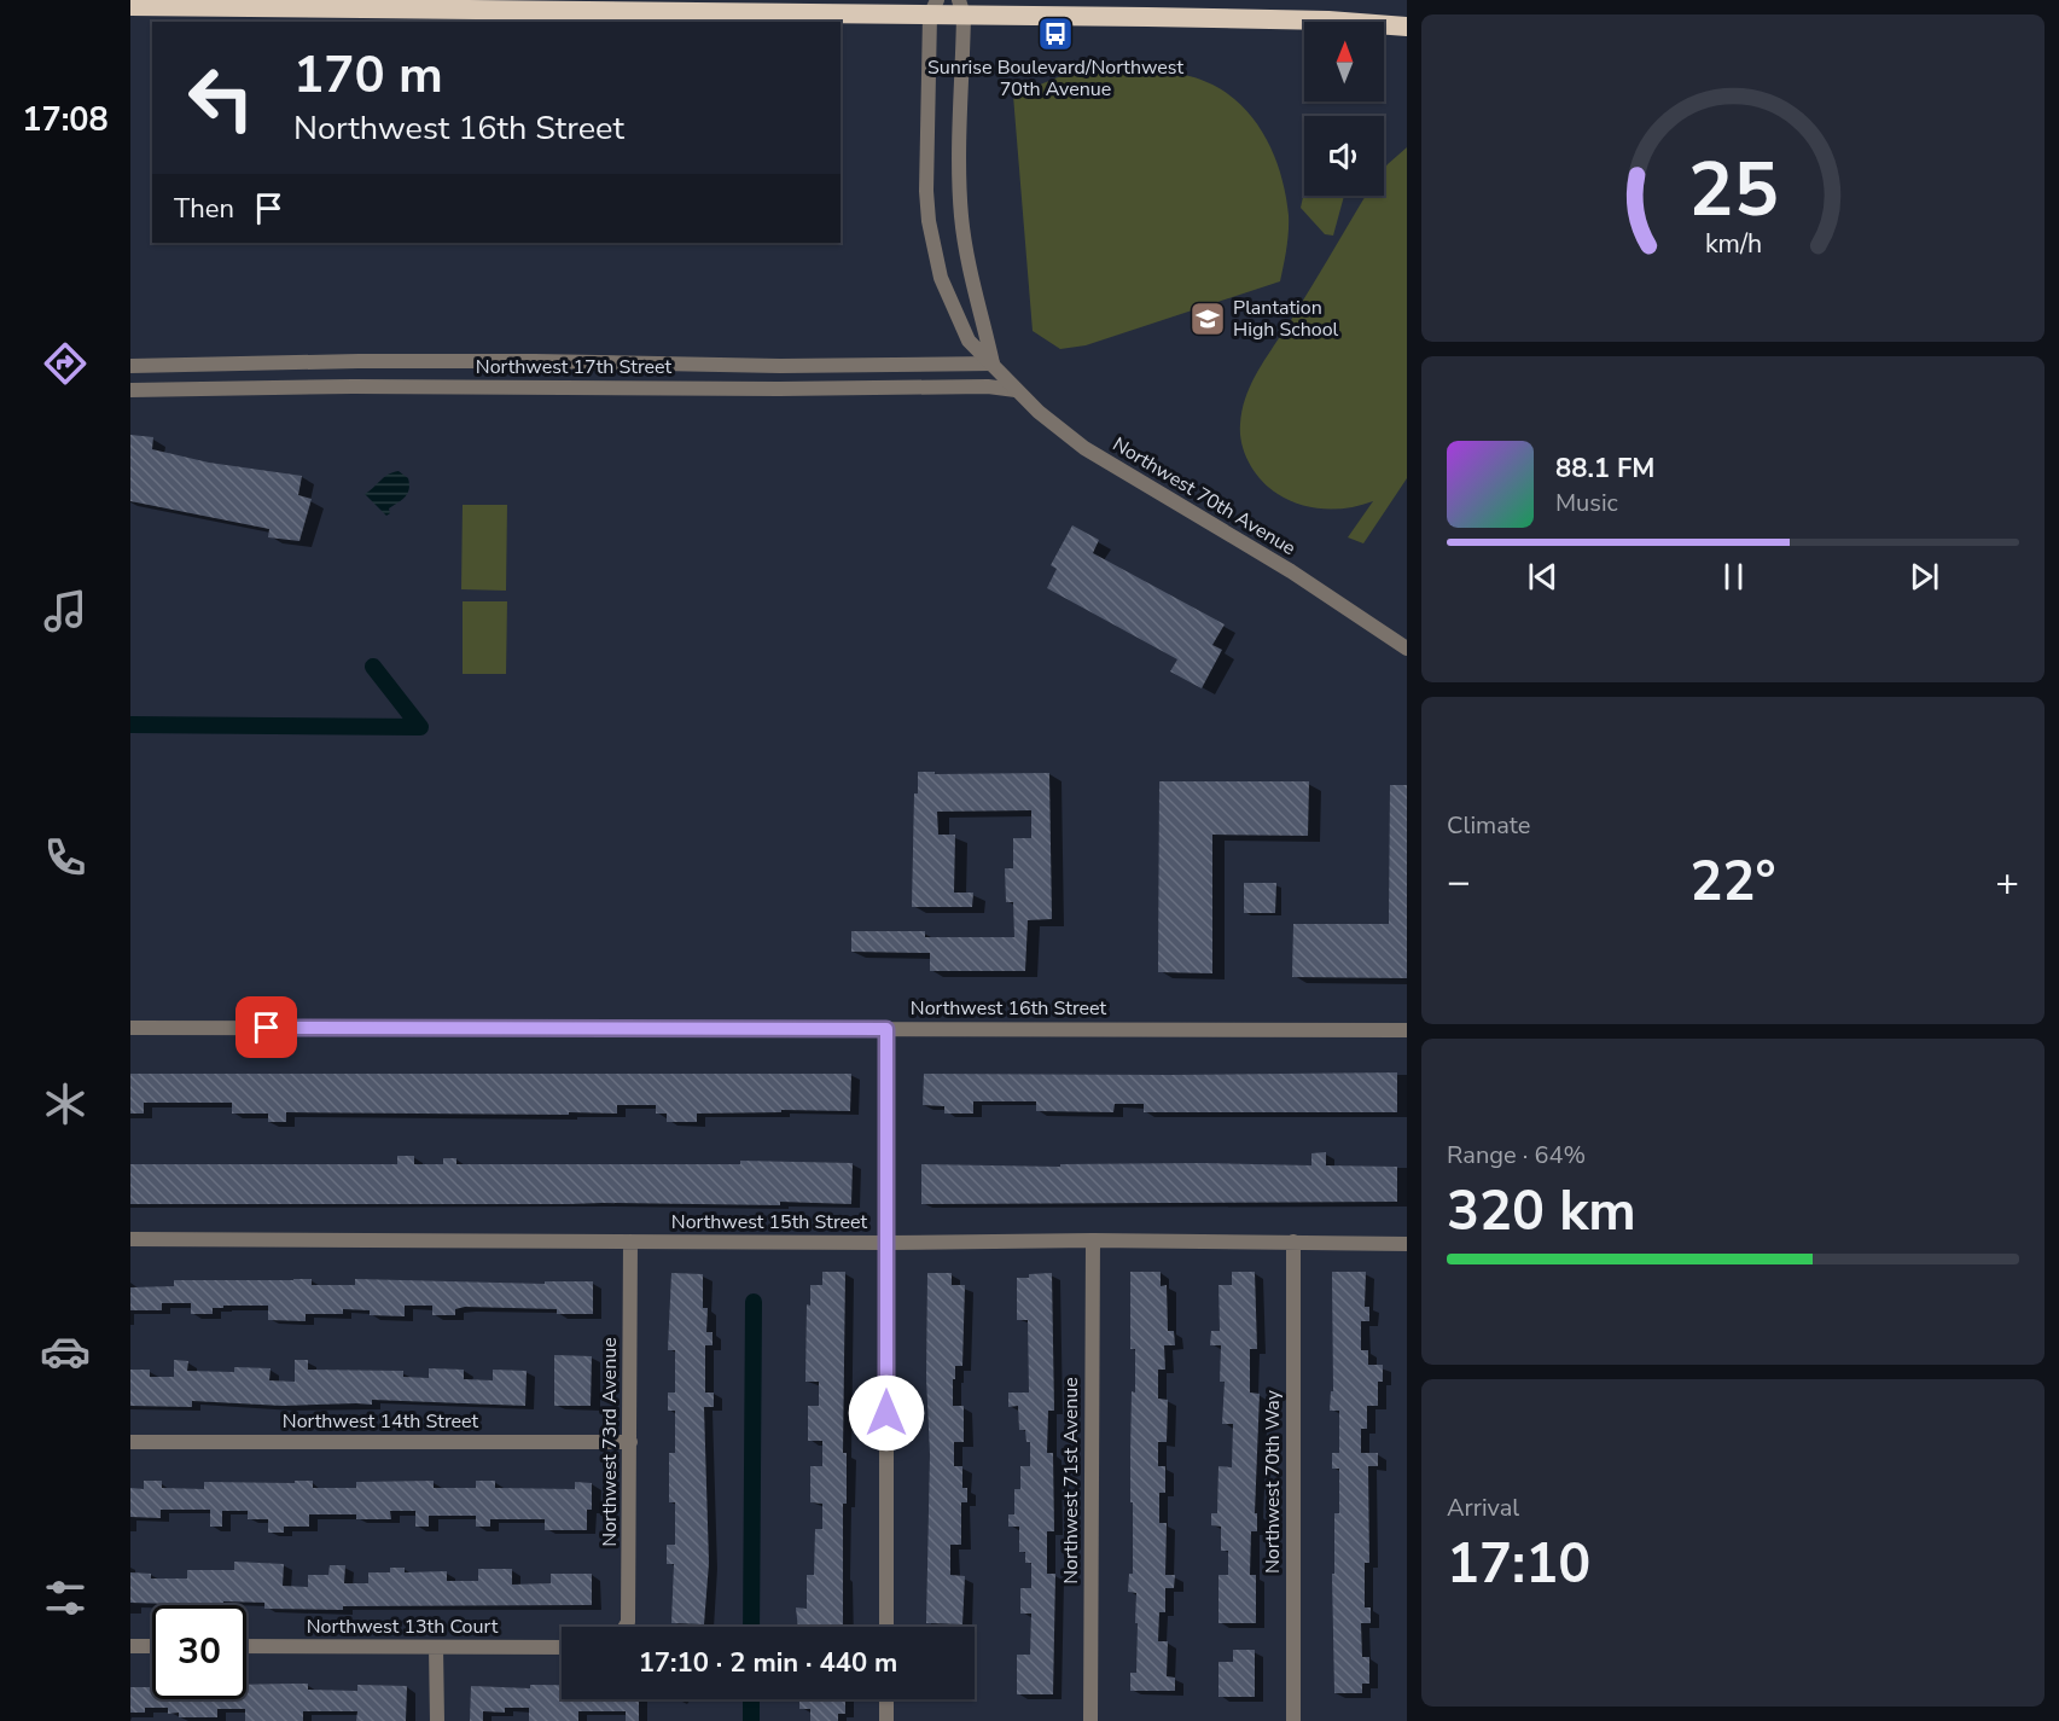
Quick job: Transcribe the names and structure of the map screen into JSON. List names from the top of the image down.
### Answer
{
  "streets": {
    "street": [
      "Northwest 17th Street",
      "Northwest 70th Avenue",
      "Northwest 16th Street",
      "Northwest 15th Street",
      "Northwest 14th Street",
      "Northwest 73rd Avenue",
      "Northwest 71st Avenue",
      "Northwest 70th Way",
      "Northwest 13th Court"
    ]
  },
  "crossings": [
    ["Northwest 17th Street", "Northwest 70th Avenue"],
    ["Northwest 15th Street", "Northwest 73rd Avenue"],
    ["Northwest 15th Street", "Northwest 71st Avenue"],
    ["Northwest 15th Street", "Northwest 70th Way"],
    ["Northwest 14th Street", "Northwest 73rd Avenue"]
  ],
  "places": {
    "bus stop": ["Sunrise Boulevard/Northwest 70th Avenue"],
    "school or university": ["Plantation High School"]
  },
  "north": "top",
  "page": {
    "tabs": "17:08",
    "turn": ["170 m", "Northwest 16th Street"],
    "then": "Then",
    "song": ["88.1 FM", "Music"],
    "tile": [
      "Climate",
      ["Range · 64%", "320 km"],
      ["Arrival", "17:10"]
    ],
    "heat": ["−", "22°", "+"],
    "limit": "30",
    "trip": "17:10 · 2 min · 440 m",
    "gauge": ["25", "km/h"]
  }
}
